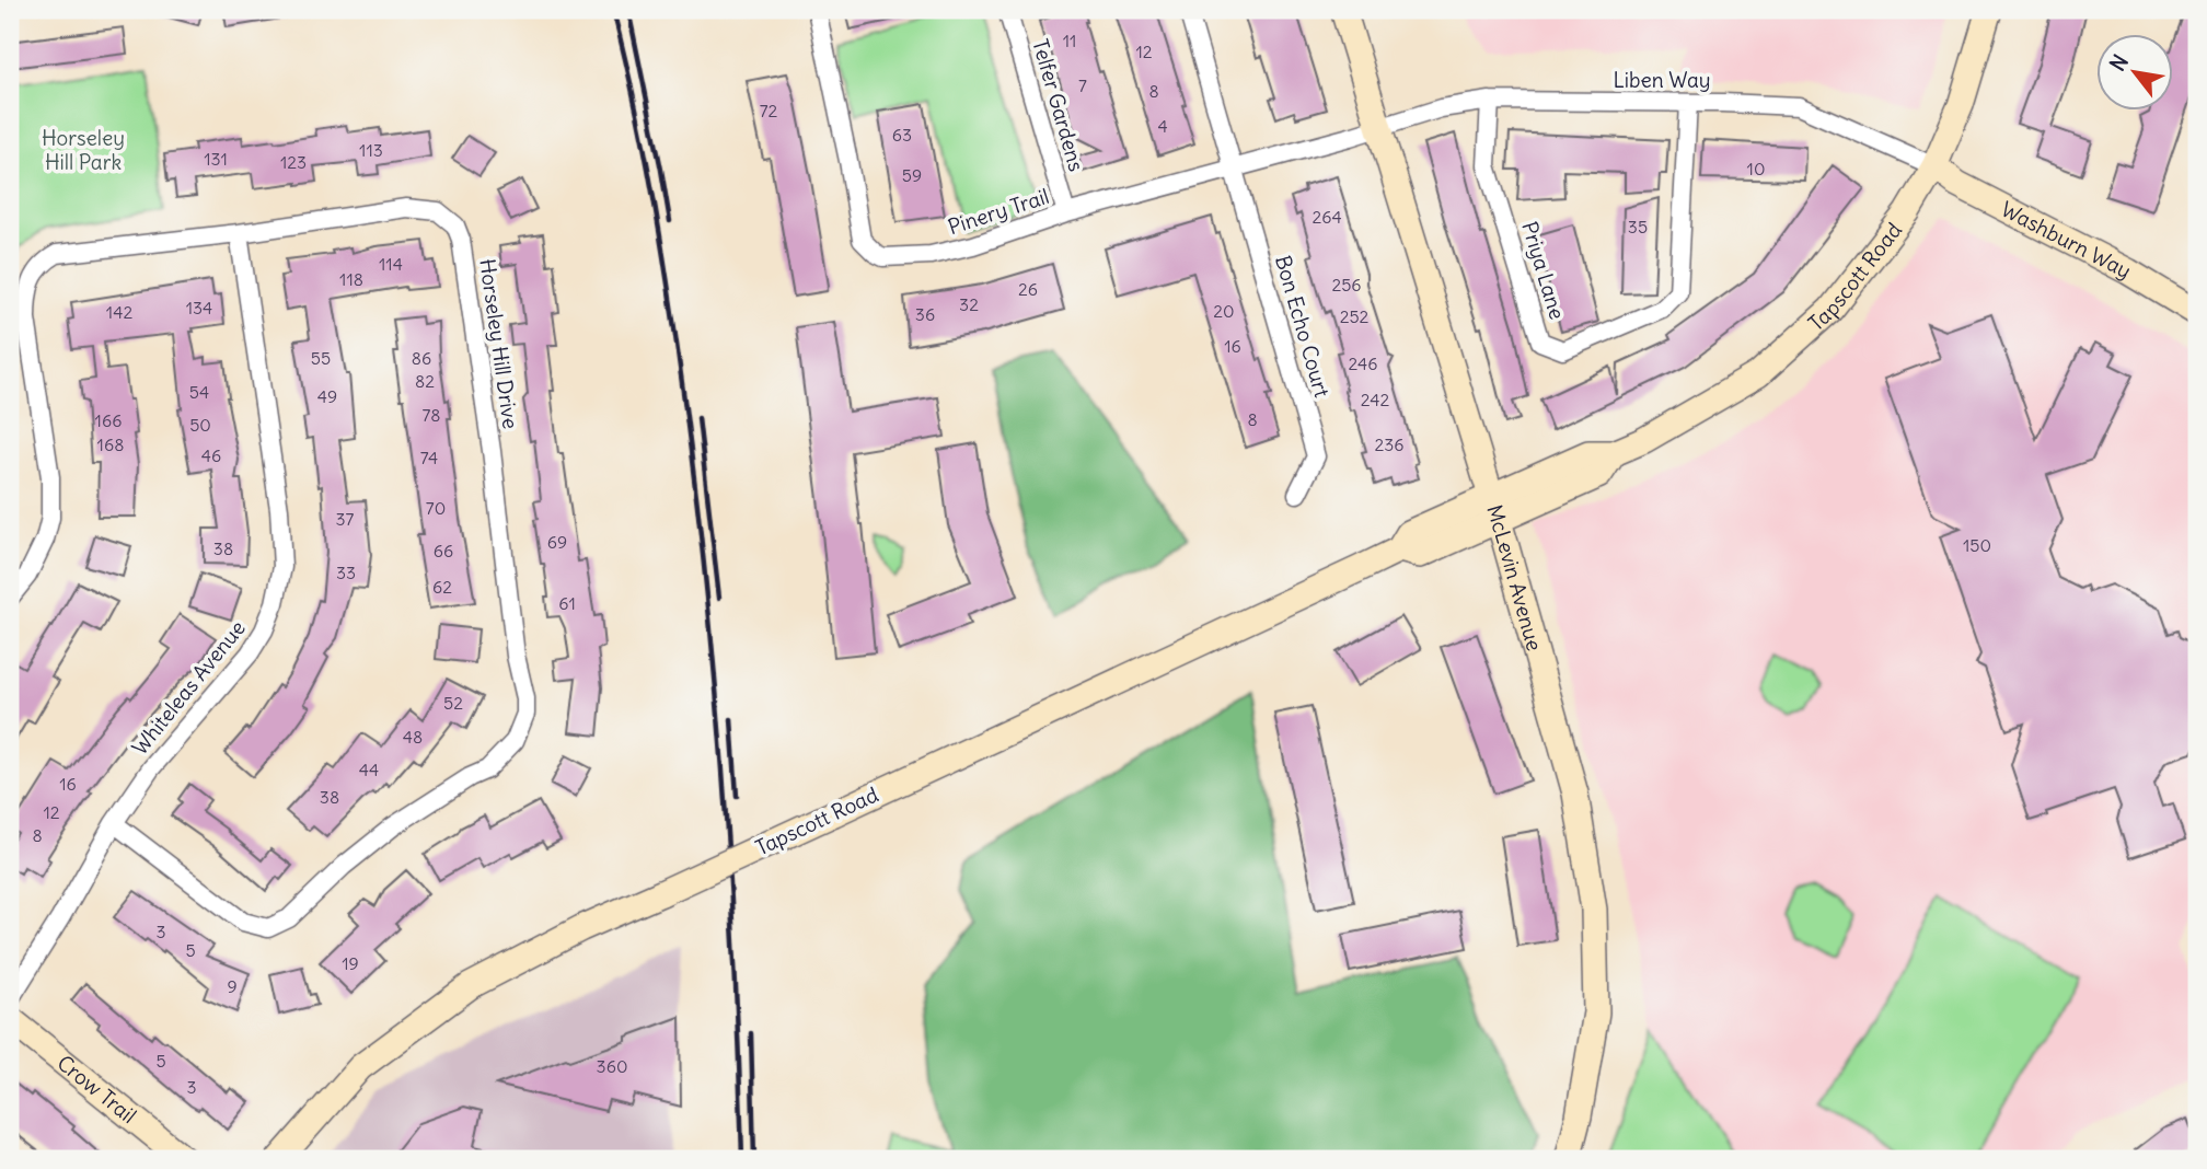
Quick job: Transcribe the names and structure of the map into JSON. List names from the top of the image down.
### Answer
{
  "streets": {
    "street": [
      "Liben Way",
      "Telfer Gardens",
      "Pinery Trail",
      "Washburn Way",
      "Priya Lane",
      "Tapscott Road",
      "Bon Echo Court",
      "Horseley Hill Drive",
      "McLevin Avenue",
      "Whiteleas Avenue",
      "Crow Trail"
    ]
  },
  "crossings": [
    ["Liben Way", "Pinery Trail"],
    ["Liben Way", "Washburn Way"],
    ["Liben Way", "Priya Lane"],
    ["Liben Way", "Tapscott Road"],
    ["Liben Way", "McLevin Avenue"],
    ["Telfer Gardens", "Pinery Trail"],
    ["Pinery Trail", "Bon Echo Court"],
    ["Pinery Trail", "McLevin Avenue"],
    ["Washburn Way", "Tapscott Road"],
    ["Tapscott Road", "McLevin Avenue"],
    ["Horseley Hill Drive", "Whiteleas Avenue"]
  ],
  "parks": ["Horseley Hill Park"],
  "house_numbers": [
    "11",
    "12",
    "7",
    "8",
    "72",
    "4",
    "63",
    "113",
    "131",
    "123",
    "10",
    "59",
    "264",
    "35",
    "114",
    "118",
    "256",
    "26",
    "32",
    "134",
    "20",
    "142",
    "36",
    "252",
    "16",
    "55",
    "86",
    "246",
    "82",
    "54",
    "49",
    "242",
    "78",
    "8",
    "166",
    "50",
    "168",
    "236",
    "46",
    "74",
    "70",
    "37",
    "69",
    "150",
    "38",
    "66",
    "33",
    "62",
    "61",
    "52",
    "48",
    "44",
    "16",
    "38",
    "12",
    "8",
    "3",
    "5",
    "19",
    "9",
    "5",
    "360",
    "3"
  ],
  "north": "top left"
}
